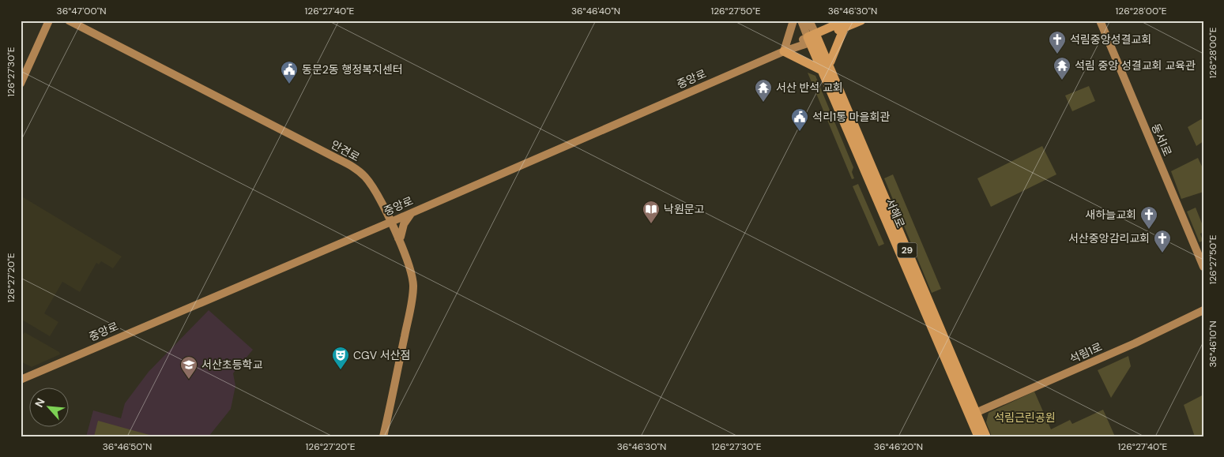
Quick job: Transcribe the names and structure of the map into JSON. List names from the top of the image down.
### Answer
{
  "streets": {
    "main road": ["중앙로", "서해로", "29"],
    "street": ["동서1로", "안견로", "석림1로"]
  },
  "crossings": [
    ["중앙로", "안견로"],
    ["중앙로", "서해로"],
    ["서해로", "석림1로"]
  ],
  "parks": ["석림근린공원"],
  "places": {
    "church": ["석림중앙성결교회", "새하늘교회", "서산중앙감리교회"],
    "temple": ["석림 중앙 성결교회 교육관", "서산 반석 교회"],
    "public building": ["동문2동 행정복지센터", "석리1통 마을회관"],
    "library": ["낙원문고"],
    "theatre": ["CGV 서산점"],
    "school or university": ["서산초등학교"]
  },
  "north": "top left",
  "coordinates": [
    "36°47'00\"N",
    "126°27'40\"E",
    "36°46'40\"N",
    "126°27'50\"E",
    "36°46'30\"N",
    "126°28'00\"E",
    "126°27'30\"E",
    "126°27'20\"E",
    "36°46'10\"N",
    "36°46'50\"N",
    "36°46'20\"N"
  ]
}
